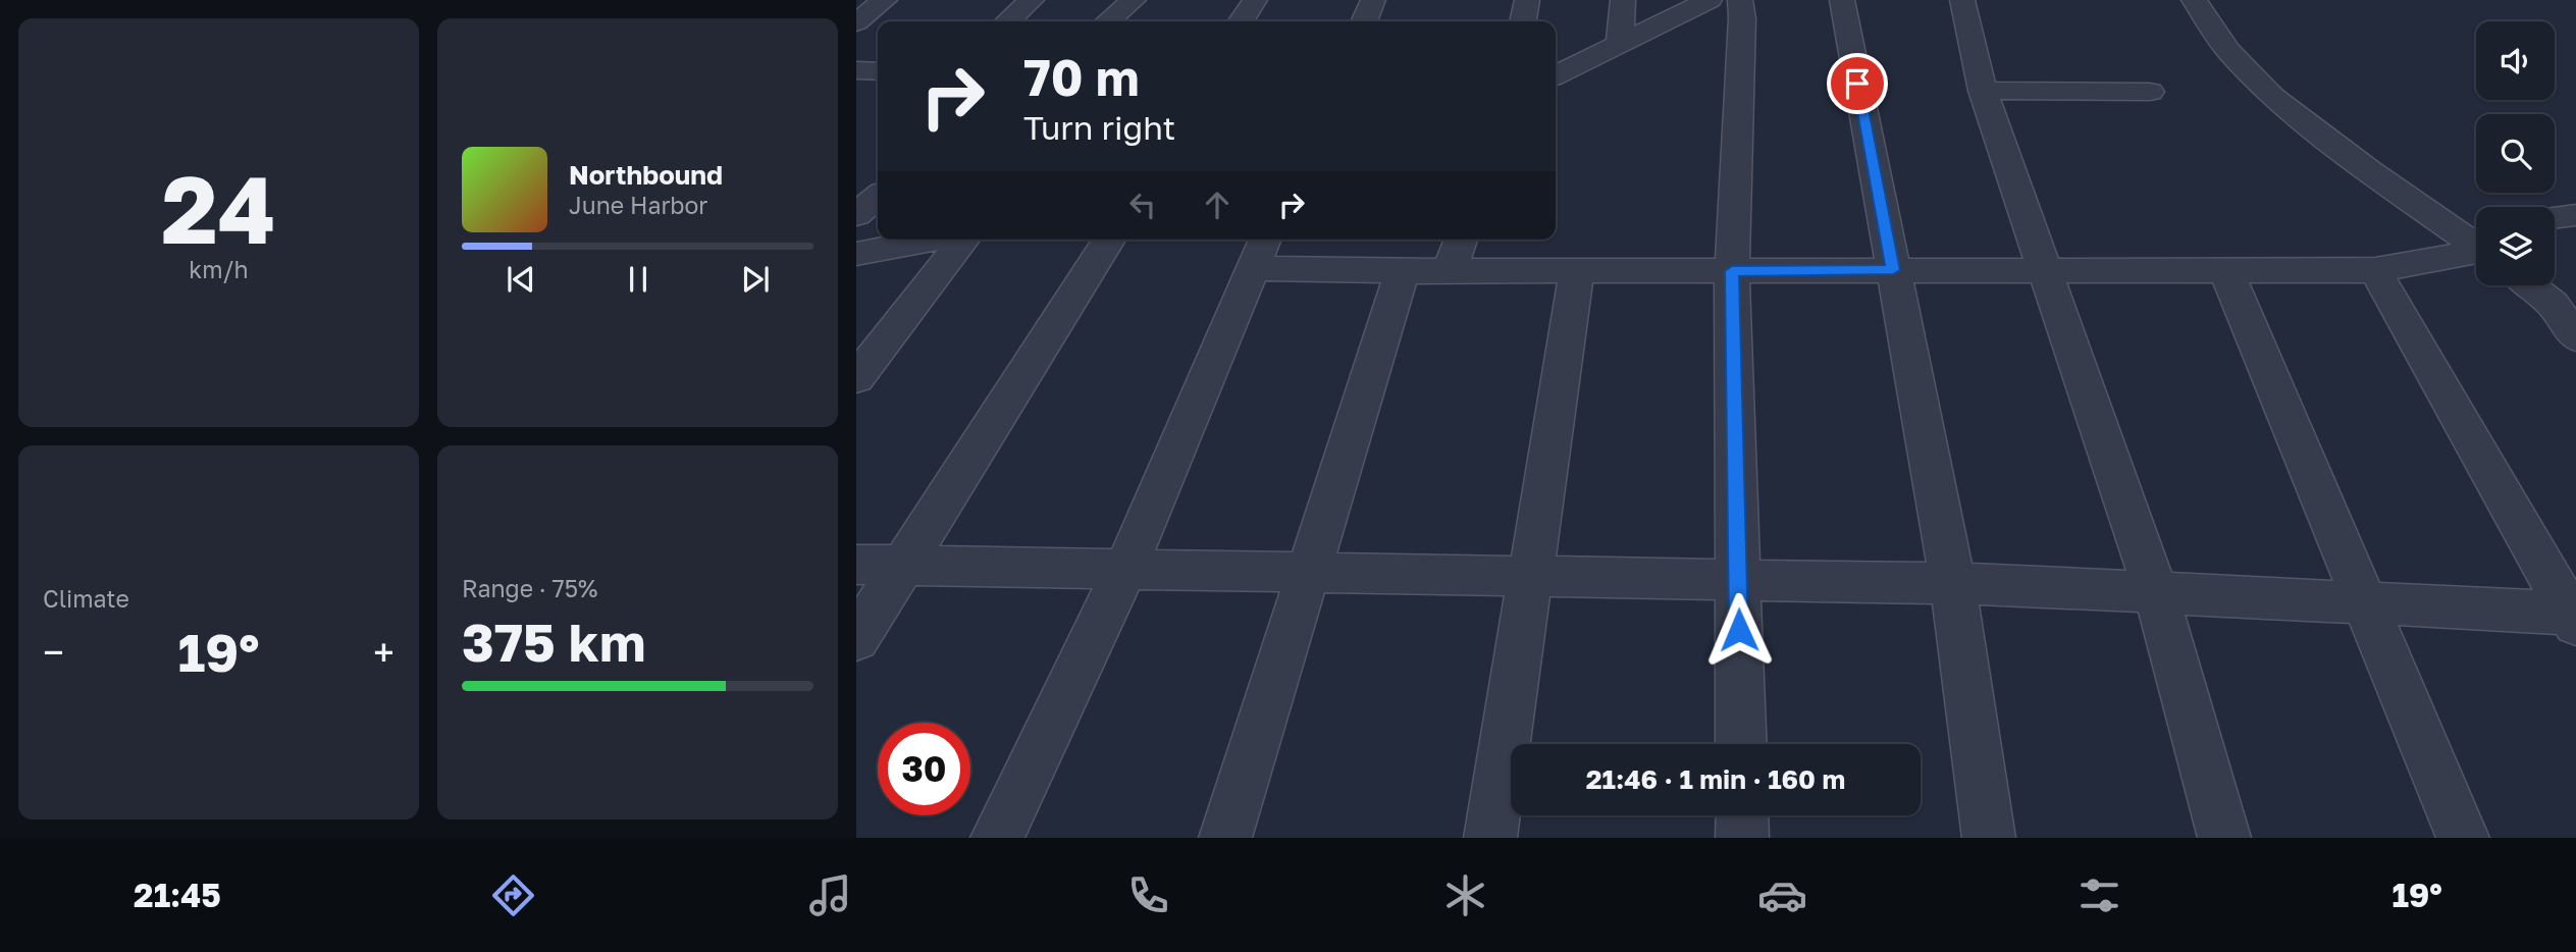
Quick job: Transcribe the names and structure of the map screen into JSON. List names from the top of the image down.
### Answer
{
  "page": {
    "tile": [
      ["24", "km/h"],
      "Climate",
      ["Range · 75%", "375 km"]
    ],
    "turn": ["70 m", "Turn right"],
    "song": ["Northbound", "June Harbor"],
    "heat": ["−", "19°", "+"],
    "limit": "30",
    "trip": "21:46 · 1 min · 160 m",
    "tabs": ["21:45", "19°"]
  }
}
